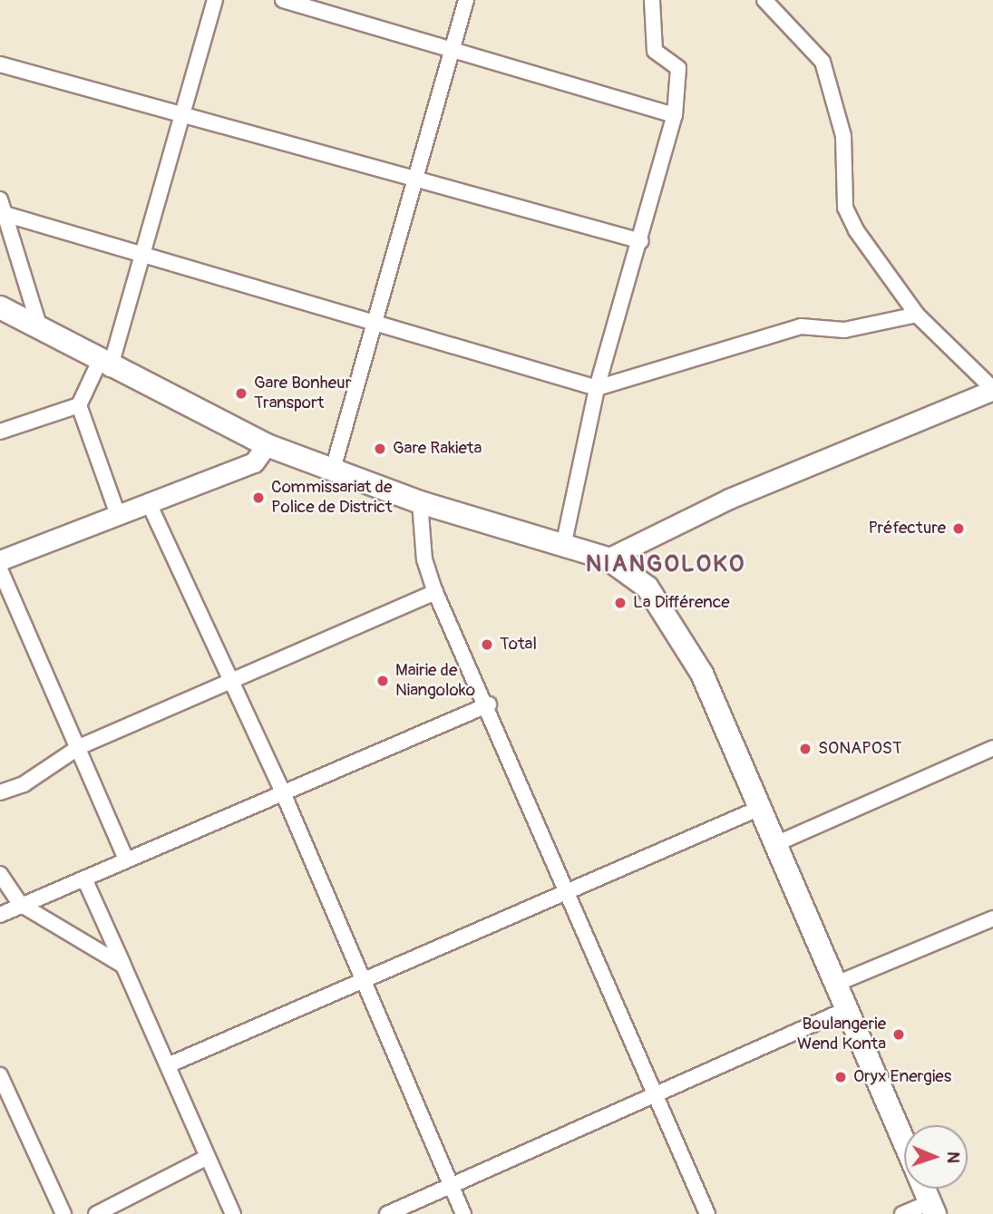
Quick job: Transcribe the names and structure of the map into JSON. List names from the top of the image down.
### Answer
{
  "districts": ["NIANGOLOKO"],
  "places": [
    "Gare Bonheur Transport",
    "Gare Rakieta",
    "Commissariat de Police de District",
    "Préfecture",
    "La Différence",
    "Total",
    "Mairie de Niangoloko",
    "SONAPOST",
    "Boulangerie Wend Konta",
    "Oryx Energies"
  ],
  "north": "right"
}
